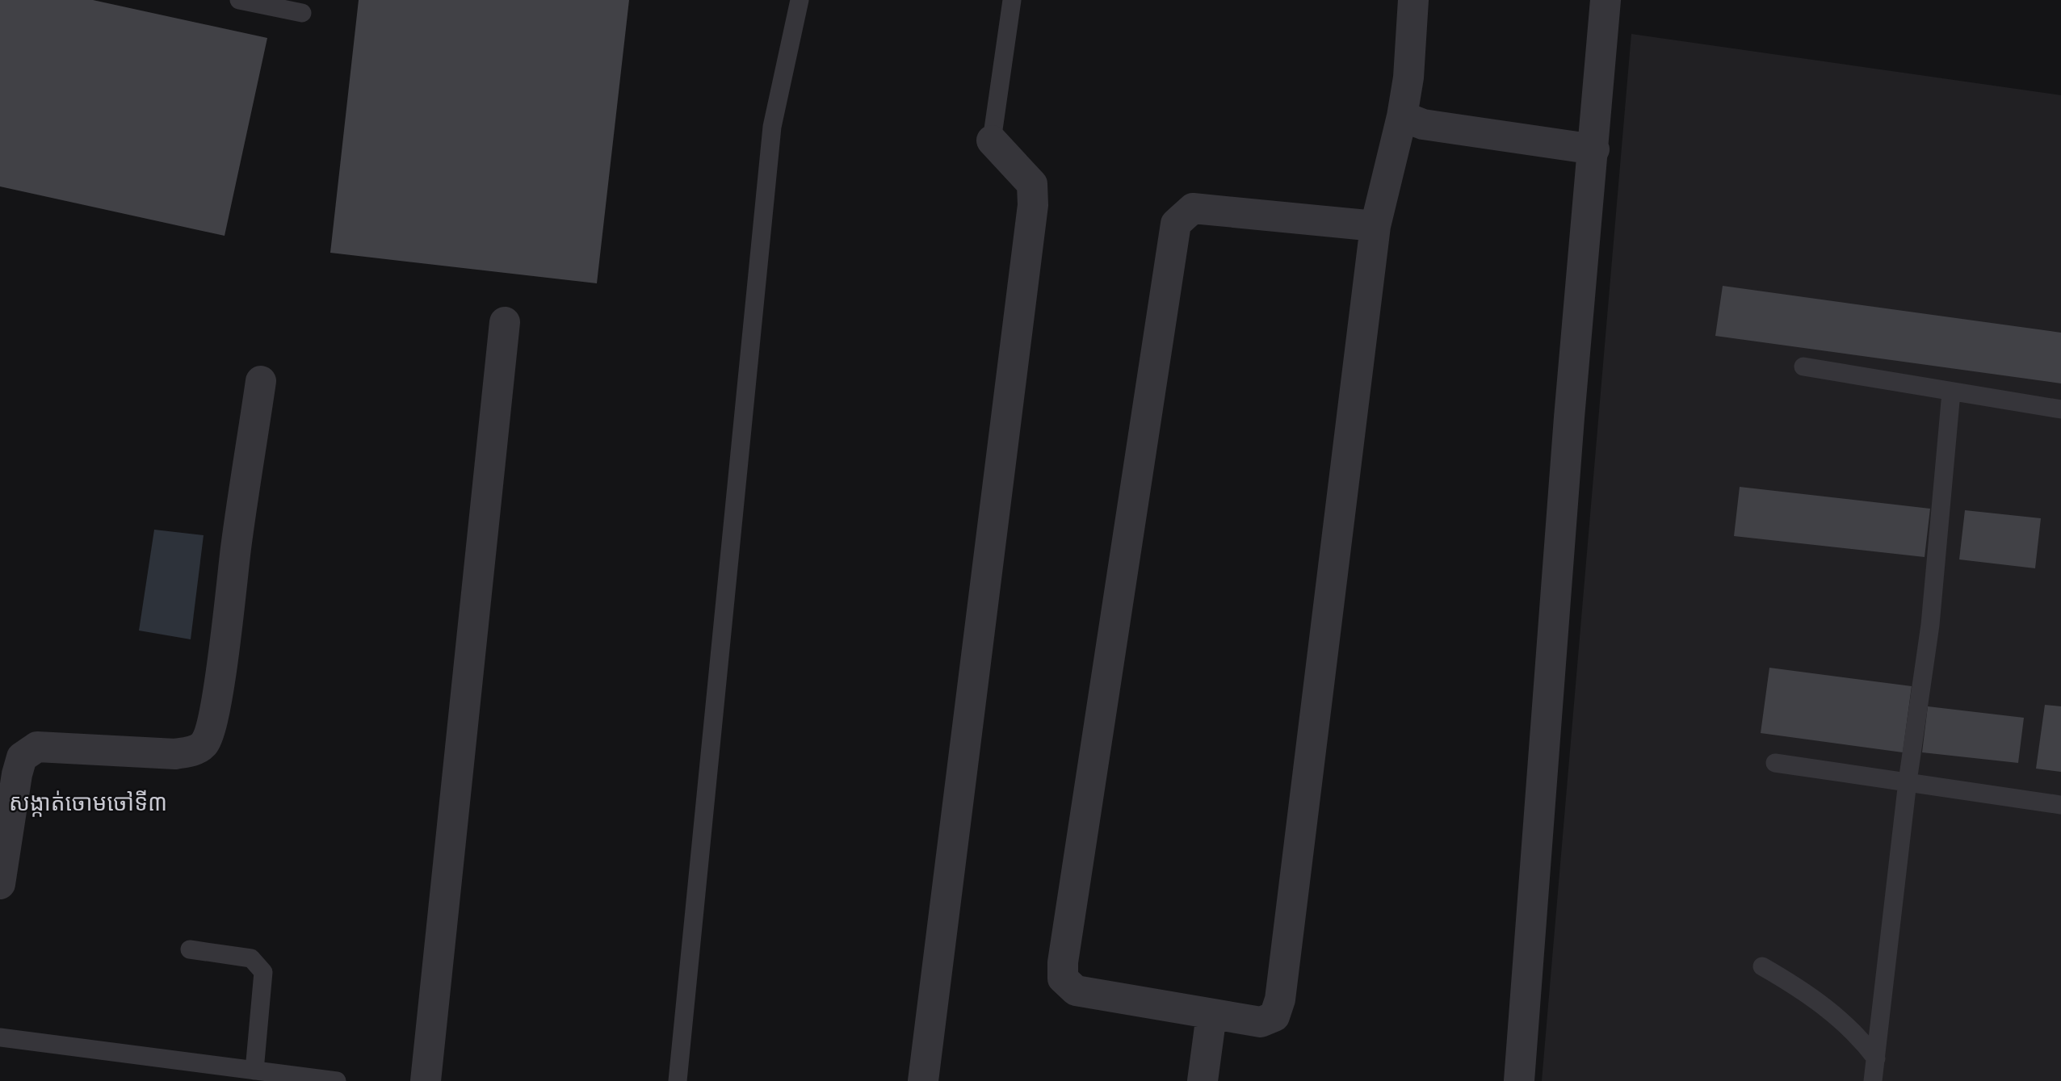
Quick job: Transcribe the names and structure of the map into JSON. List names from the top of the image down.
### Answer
{
  "districts": ["សង្កាត់ចោមចៅទី៣"]
}
